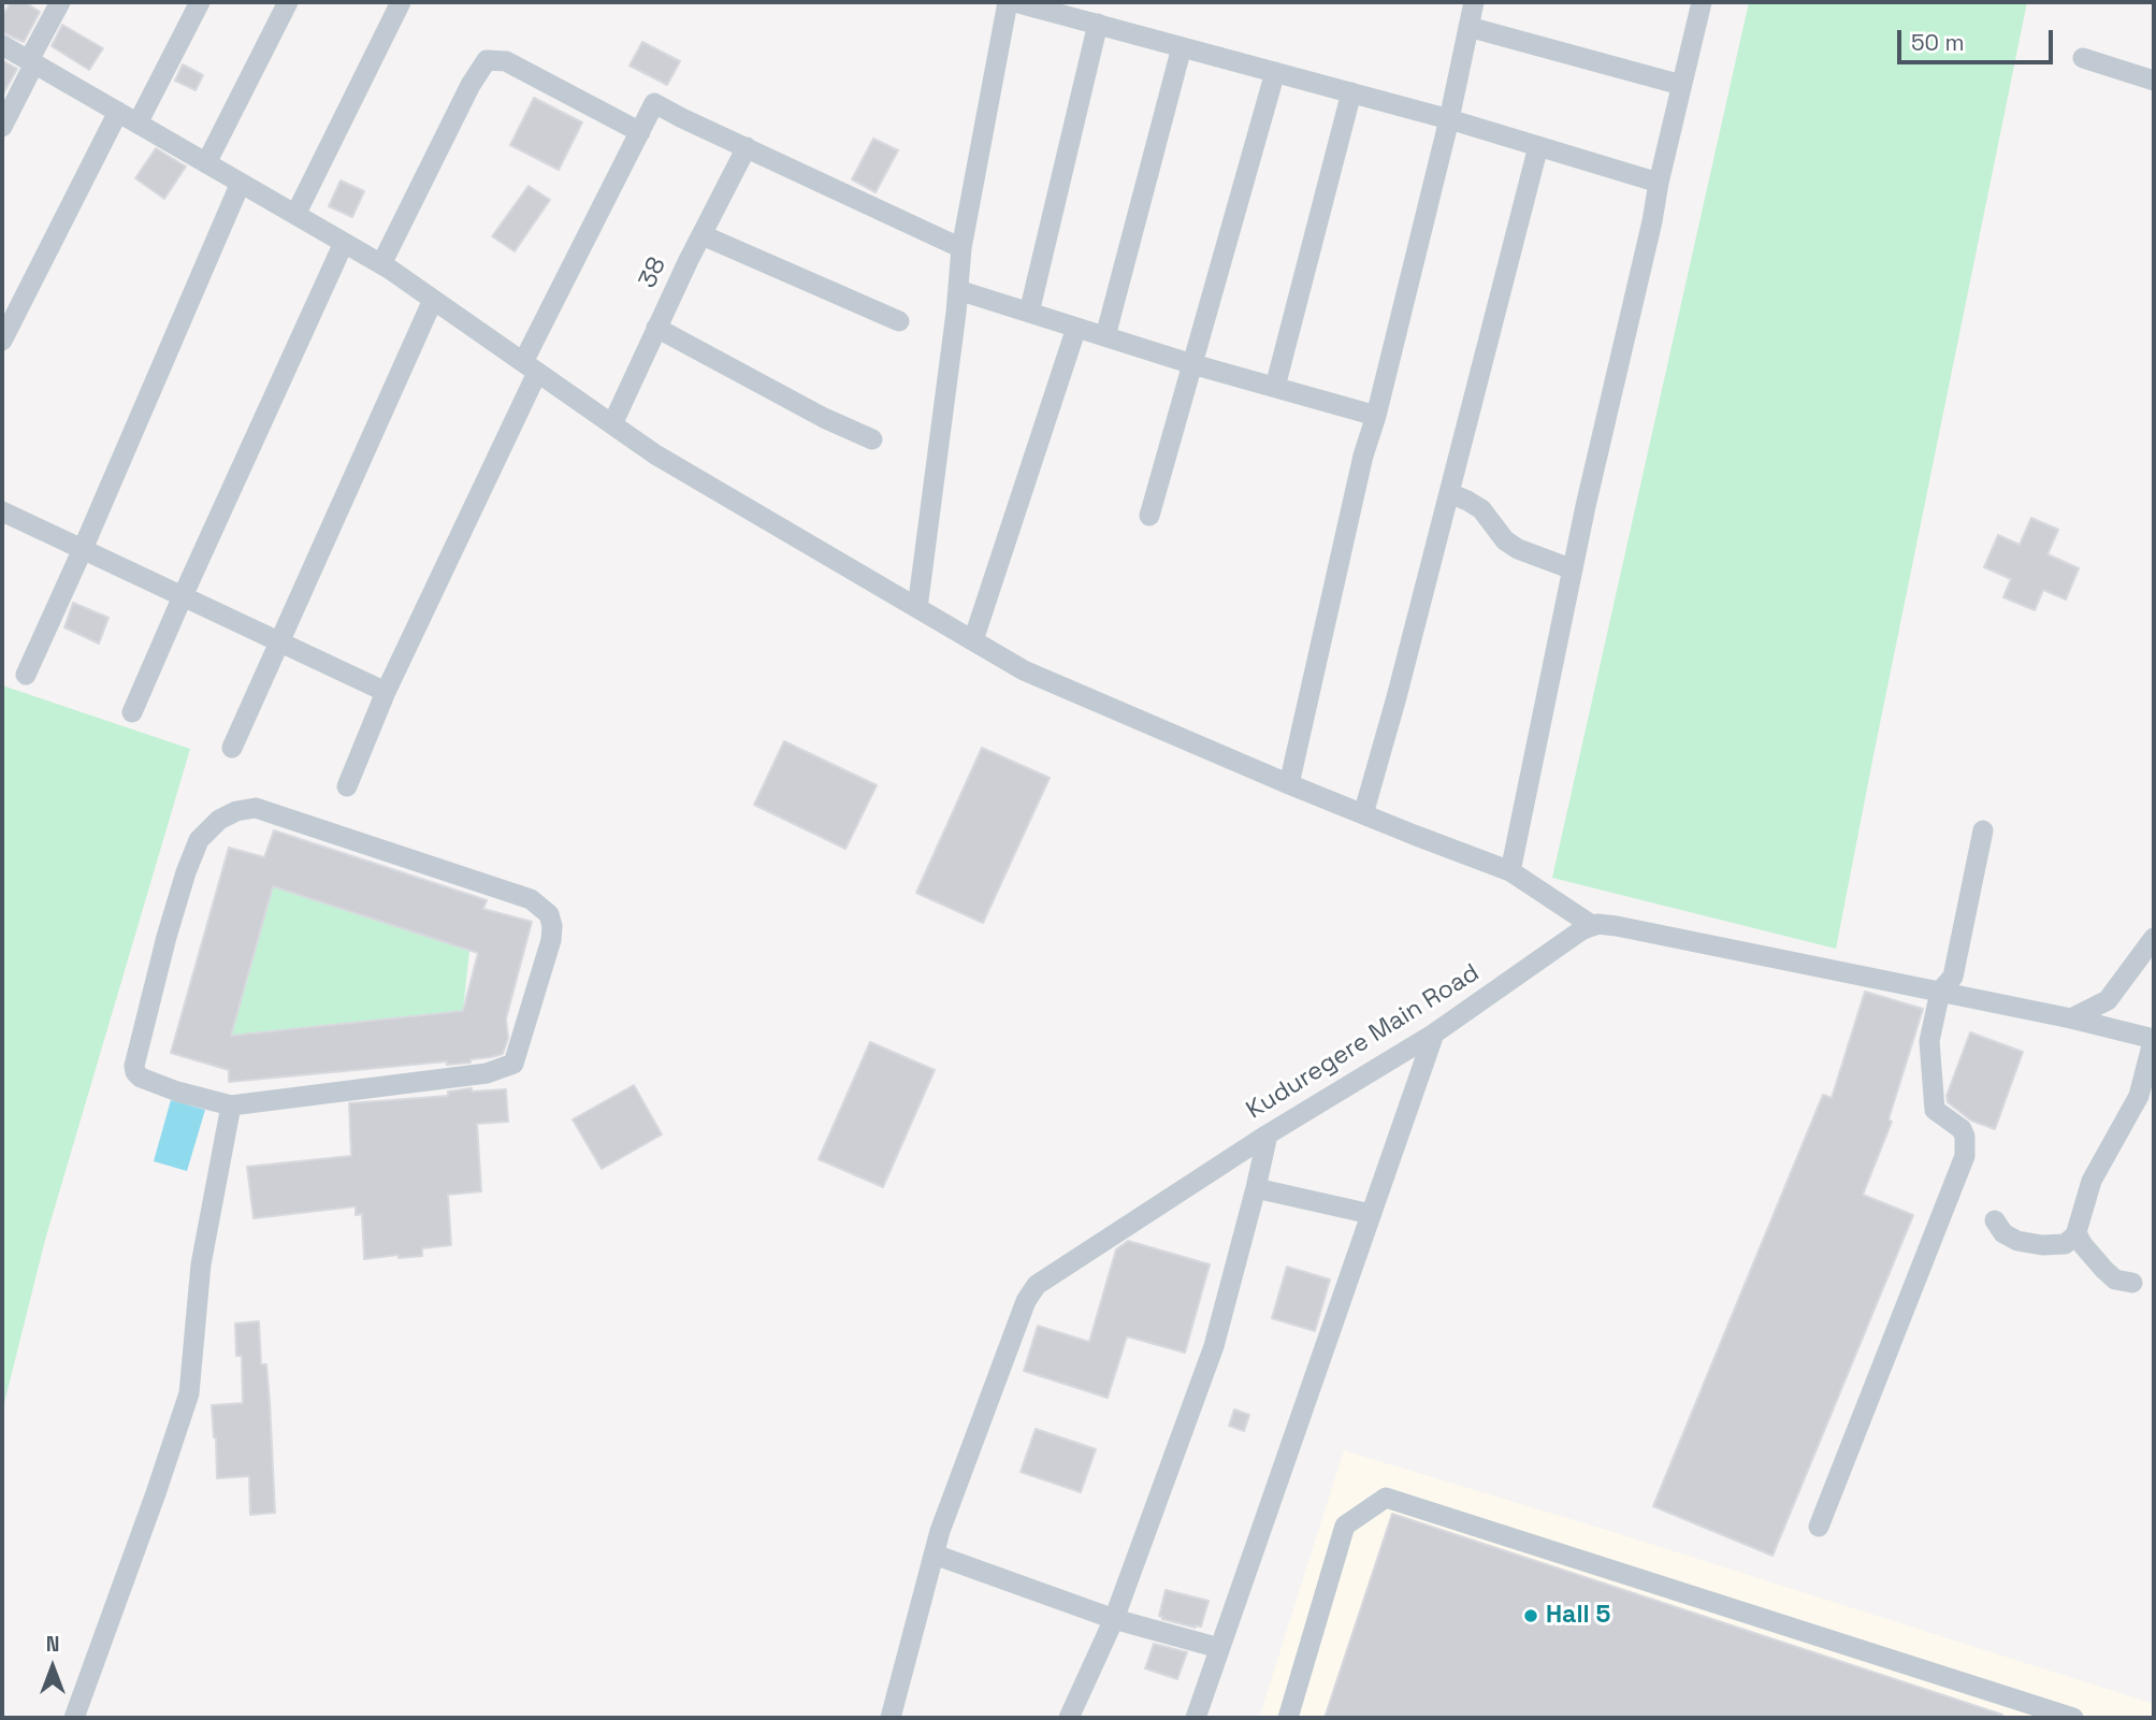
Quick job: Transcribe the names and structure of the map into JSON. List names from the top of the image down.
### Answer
{
  "streets": {
    "street": ["38", "Kuduregere Main Road"]
  },
  "places": ["Hall 5"],
  "scale_bar": "50 m",
  "north": "top"
}
